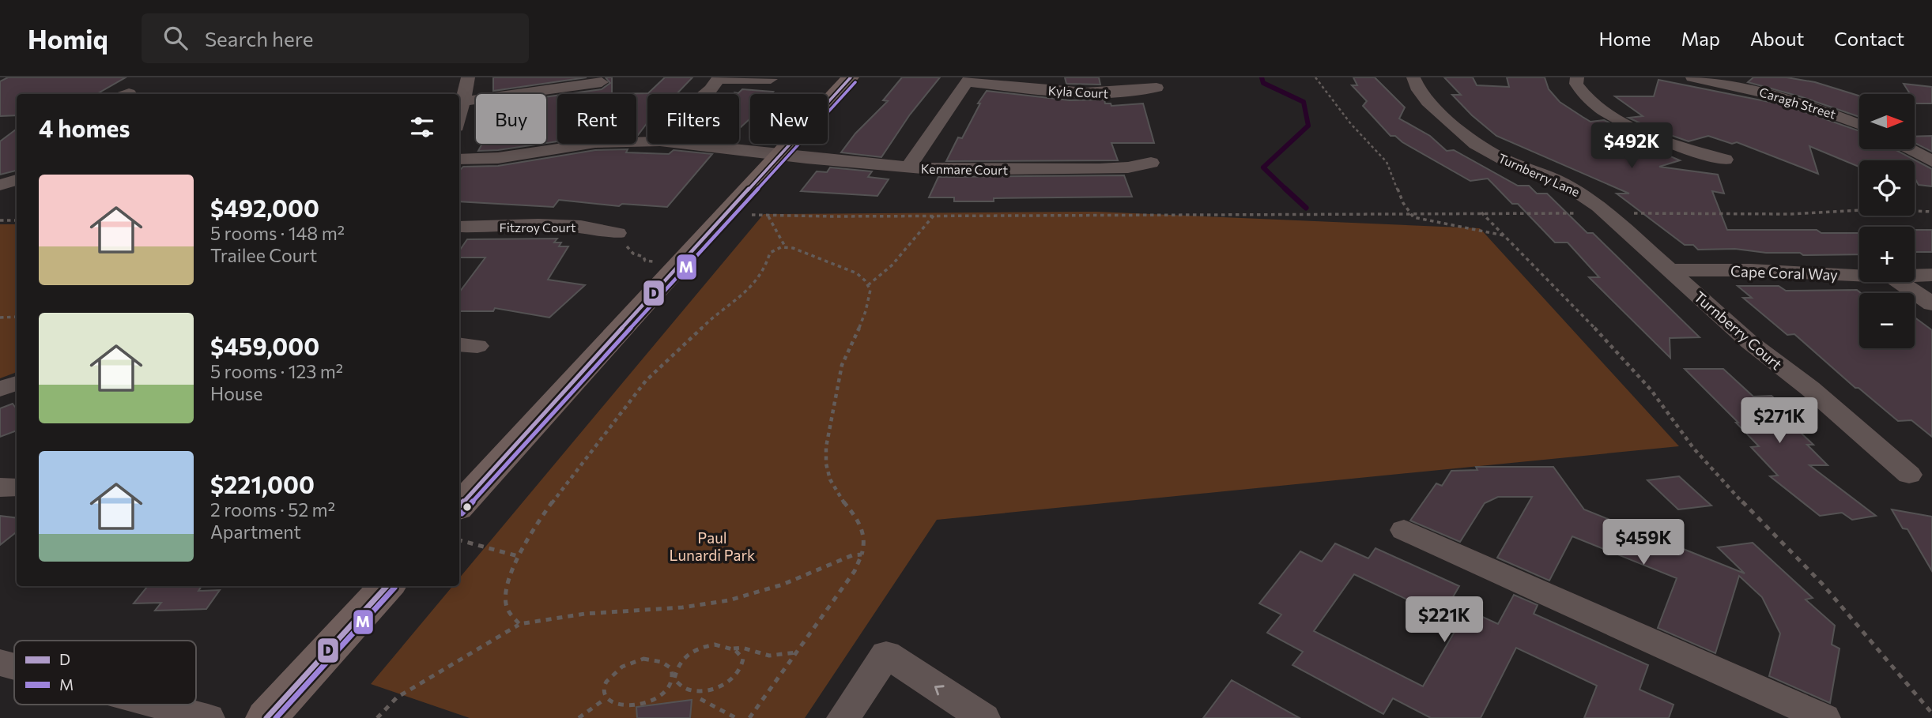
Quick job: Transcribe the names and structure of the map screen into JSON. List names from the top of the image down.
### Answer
{
  "streets": {
    "street": [
      "Kyla Court",
      "Caragh Street",
      "Kenmare Court",
      "Turnberry Lane",
      "Fitzroy Court",
      "Cape Coral Way",
      "Turnberry Court"
    ]
  },
  "crossings": [
    ["Turnberry Lane", "Cape Coral Way"],
    ["Turnberry Lane", "Turnberry Court"],
    ["Cape Coral Way", "Turnberry Court"]
  ],
  "parks": ["Paul Lunardi Park"],
  "lines": ["transit line D", "transit line M"],
  "legend": ["D", "M"],
  "north": "right",
  "page": {
    "header": "Homiq",
    "search": "Search here",
    "nav": [
      "Home",
      "Map",
      "About",
      "Contact"
    ],
    "map_buttons": ["+", "−"],
    "chip": [
      "Buy",
      "Rent",
      "Filters",
      "New"
    ],
    "heading": "4 homes",
    "price": [
      "$492K",
      "$271K",
      "$459K",
      "$221K"
    ],
    "list": [
      {
        "name": "$492,000",
        "note": "5 rooms · 148 m² · Trailee Court"
      },
      {
        "name": "$459,000",
        "note": "5 rooms · 123 m² · House"
      },
      {
        "name": "$221,000",
        "note": "2 rooms · 52 m² · Apartment"
      }
    ]
  }
}
